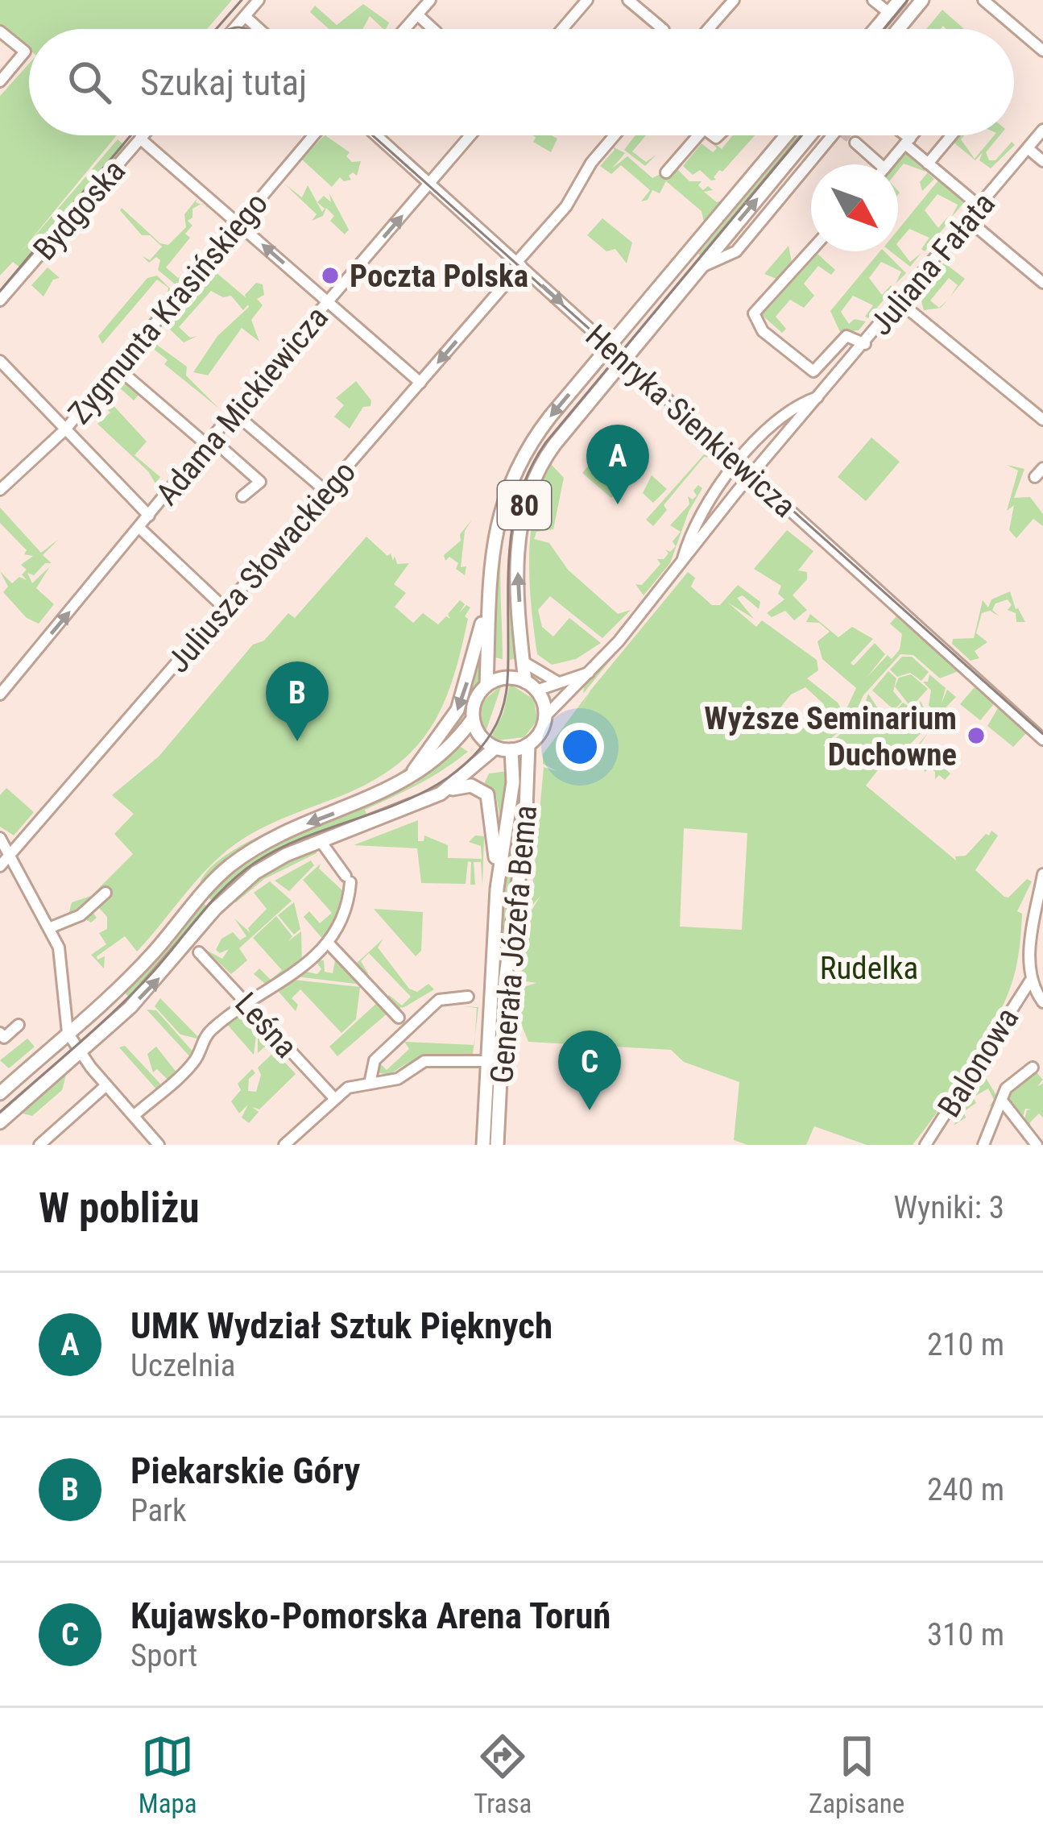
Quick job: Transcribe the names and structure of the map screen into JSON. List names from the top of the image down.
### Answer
{
  "streets": {
    "main road": ["80", "Generała Józefa Bema"],
    "street": [
      "Bydgoska",
      "Juliana Fałata",
      "Zygmunta Krasińskiego",
      "Adama Mickiewicza",
      "Henryka Sienkiewicza",
      "Juliusza Słowackiego",
      "Leśna",
      "Balonowa"
    ]
  },
  "crossings": [
    ["Juliana Fałata", "Henryka Sienkiewicza"],
    ["Juliana Fałata", "80"],
    ["Juliana Fałata", "Generała Józefa Bema"],
    ["Adama Mickiewicza", "Henryka Sienkiewicza"],
    ["Henryka Sienkiewicza", "80"],
    ["Henryka Sienkiewicza", "Juliusza Słowackiego"],
    ["80", "Generała Józefa Bema"]
  ],
  "one_way": ["Adama Mickiewicza"],
  "parks": ["Rudelka"],
  "places": ["Poczta Polska", "Wyższe Seminarium Duchowne"],
  "north": "bottom right",
  "page": {
    "search": "Szukaj tutaj",
    "pins": ["A", "B", "C"],
    "heading": ["W pobliżu", "Wyniki: 3"],
    "list": [
      {
        "mark": "A",
        "name": "UMK Wydział Sztuk Pięknych",
        "note": "Uczelnia",
        "value": "210 m"
      },
      {
        "mark": "B",
        "name": "Piekarskie Góry",
        "note": "Park",
        "value": "240 m"
      },
      {
        "mark": "C",
        "name": "Kujawsko-Pomorska Arena Toruń",
        "note": "Sport",
        "value": "310 m"
      }
    ],
    "nav": ["Mapa", "Trasa", "Zapisane"]
  }
}
